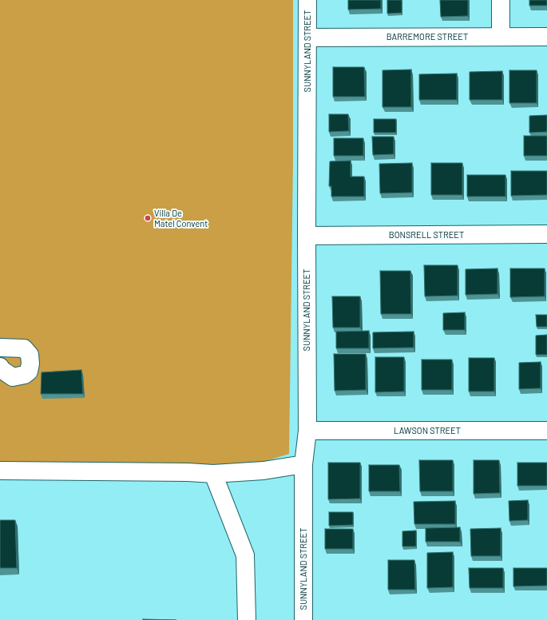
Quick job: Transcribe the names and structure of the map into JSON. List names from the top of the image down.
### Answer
{
  "streets": {
    "street": [
      "BARREMORE STREET",
      "SUNNYLAND STREET",
      "BONSRELL STREET",
      "LAWSON STREET"
    ]
  },
  "crossings": [
    ["BARREMORE STREET", "SUNNYLAND STREET"],
    ["SUNNYLAND STREET", "BONSRELL STREET"],
    ["SUNNYLAND STREET", "LAWSON STREET"]
  ],
  "places": ["Villa De Matel Convent"]
}
